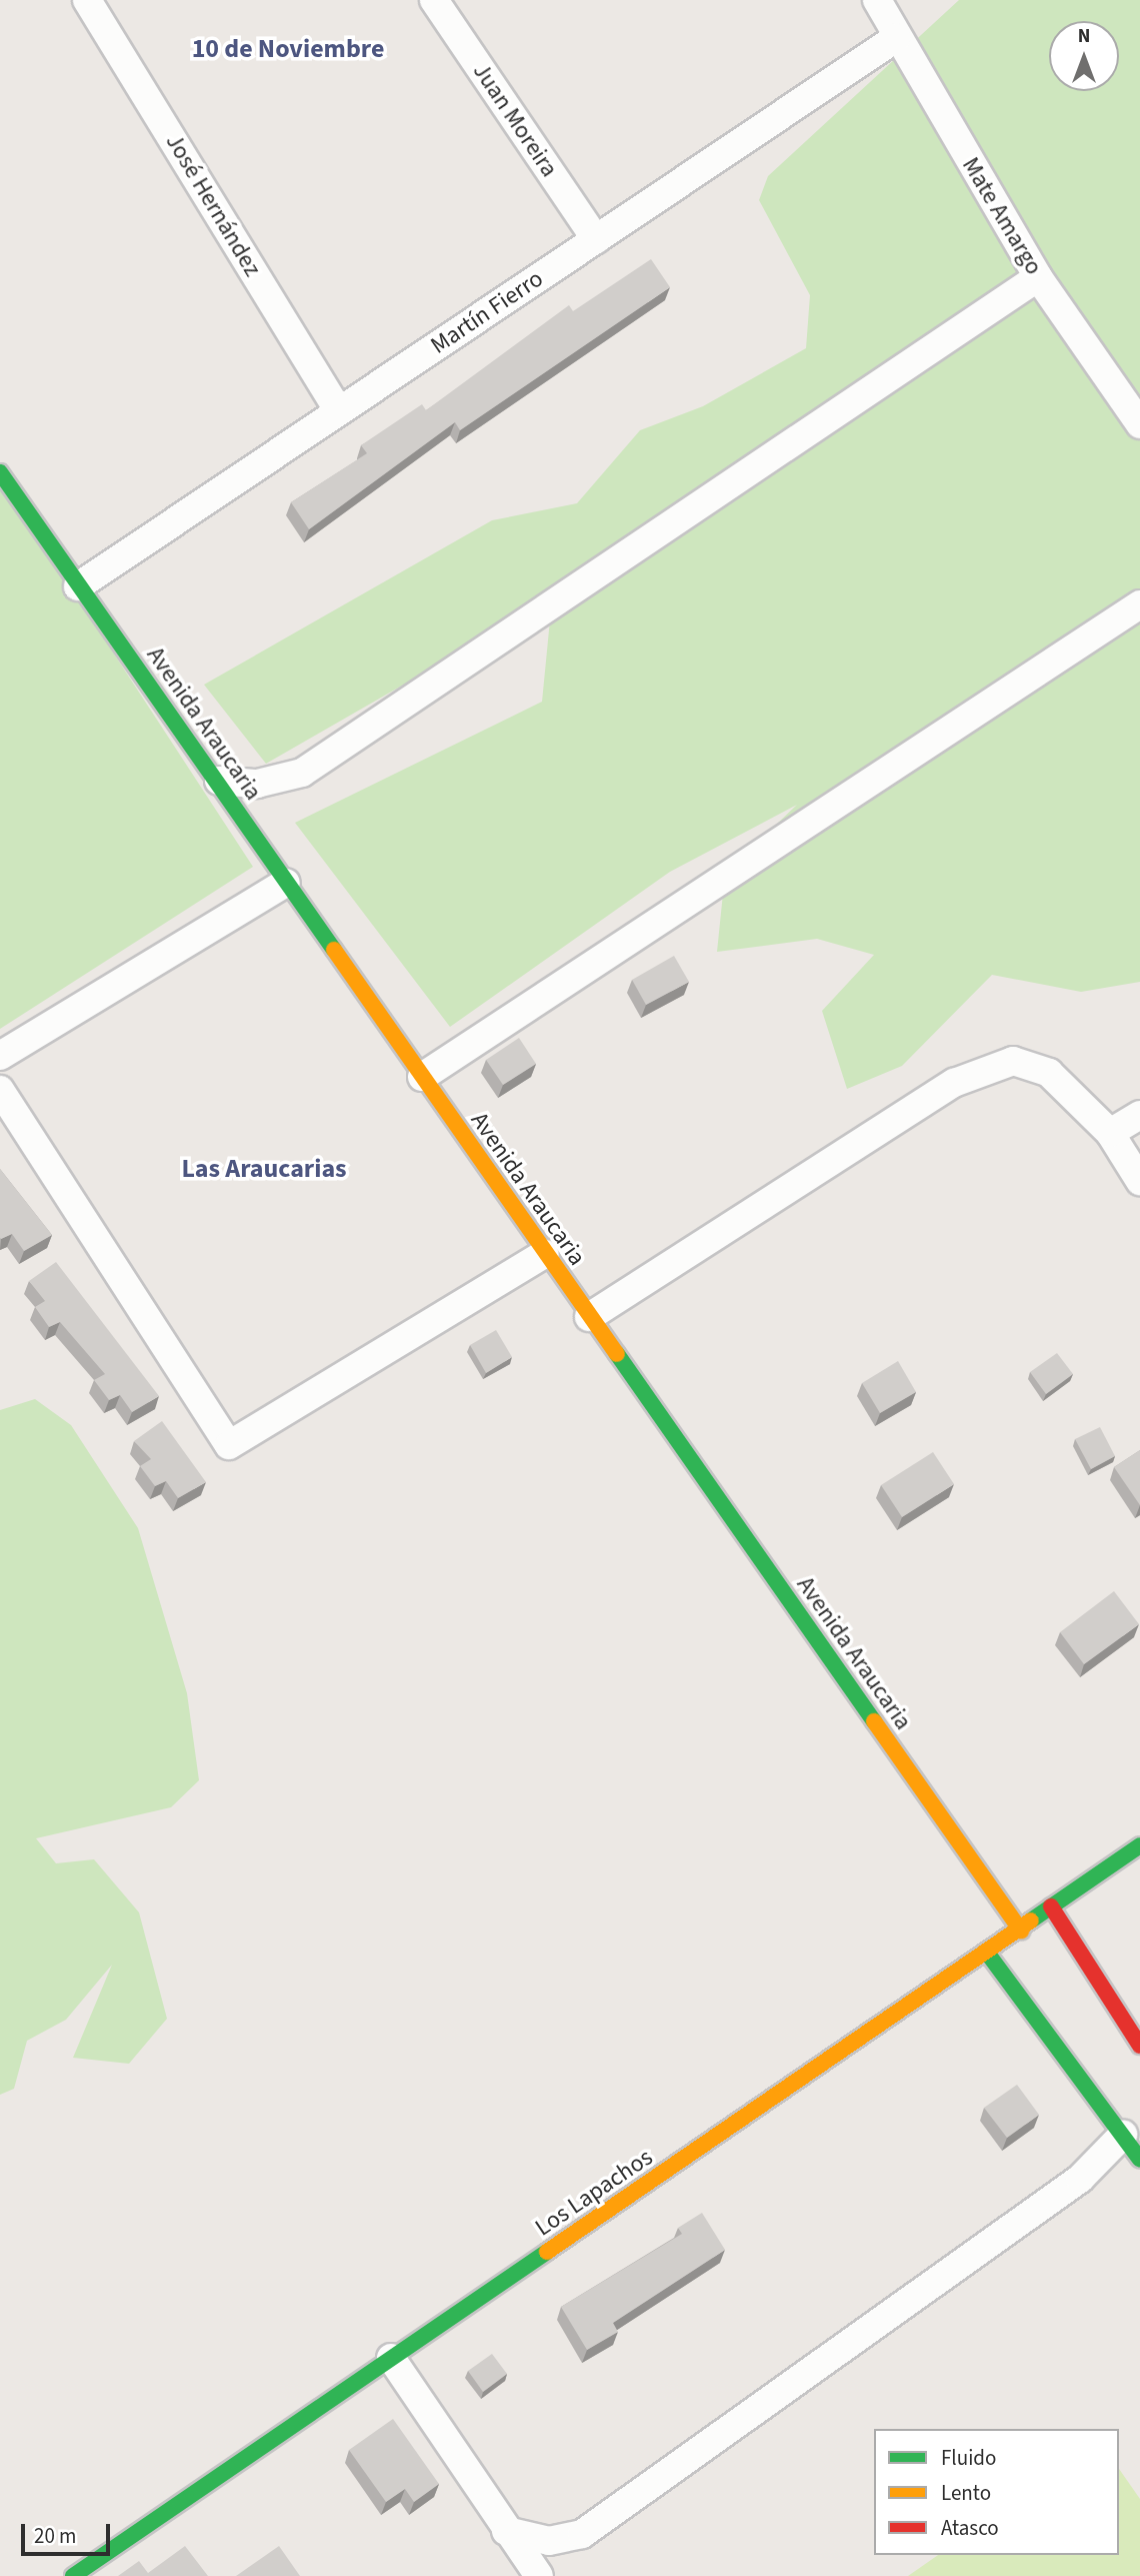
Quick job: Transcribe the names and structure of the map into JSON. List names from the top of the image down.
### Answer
{
  "streets": {
    "main road": ["Avenida Araucaria", "Los Lapachos"],
    "street": [
      "Juan Moreira",
      "José Hernández",
      "Mate Amargo",
      "Martín Fierro"
    ]
  },
  "crossings": [
    ["Juan Moreira", "Martín Fierro"],
    ["José Hernández", "Martín Fierro"],
    ["Mate Amargo", "Martín Fierro"],
    ["Martín Fierro", "Avenida Araucaria"],
    ["Avenida Araucaria", "Los Lapachos"]
  ],
  "districts": ["10 de Noviembre", "Las Araucarias"],
  "legend": ["Fluido", "Lento", "Atasco"],
  "scale_bar": "20 m",
  "north": "top"
}
